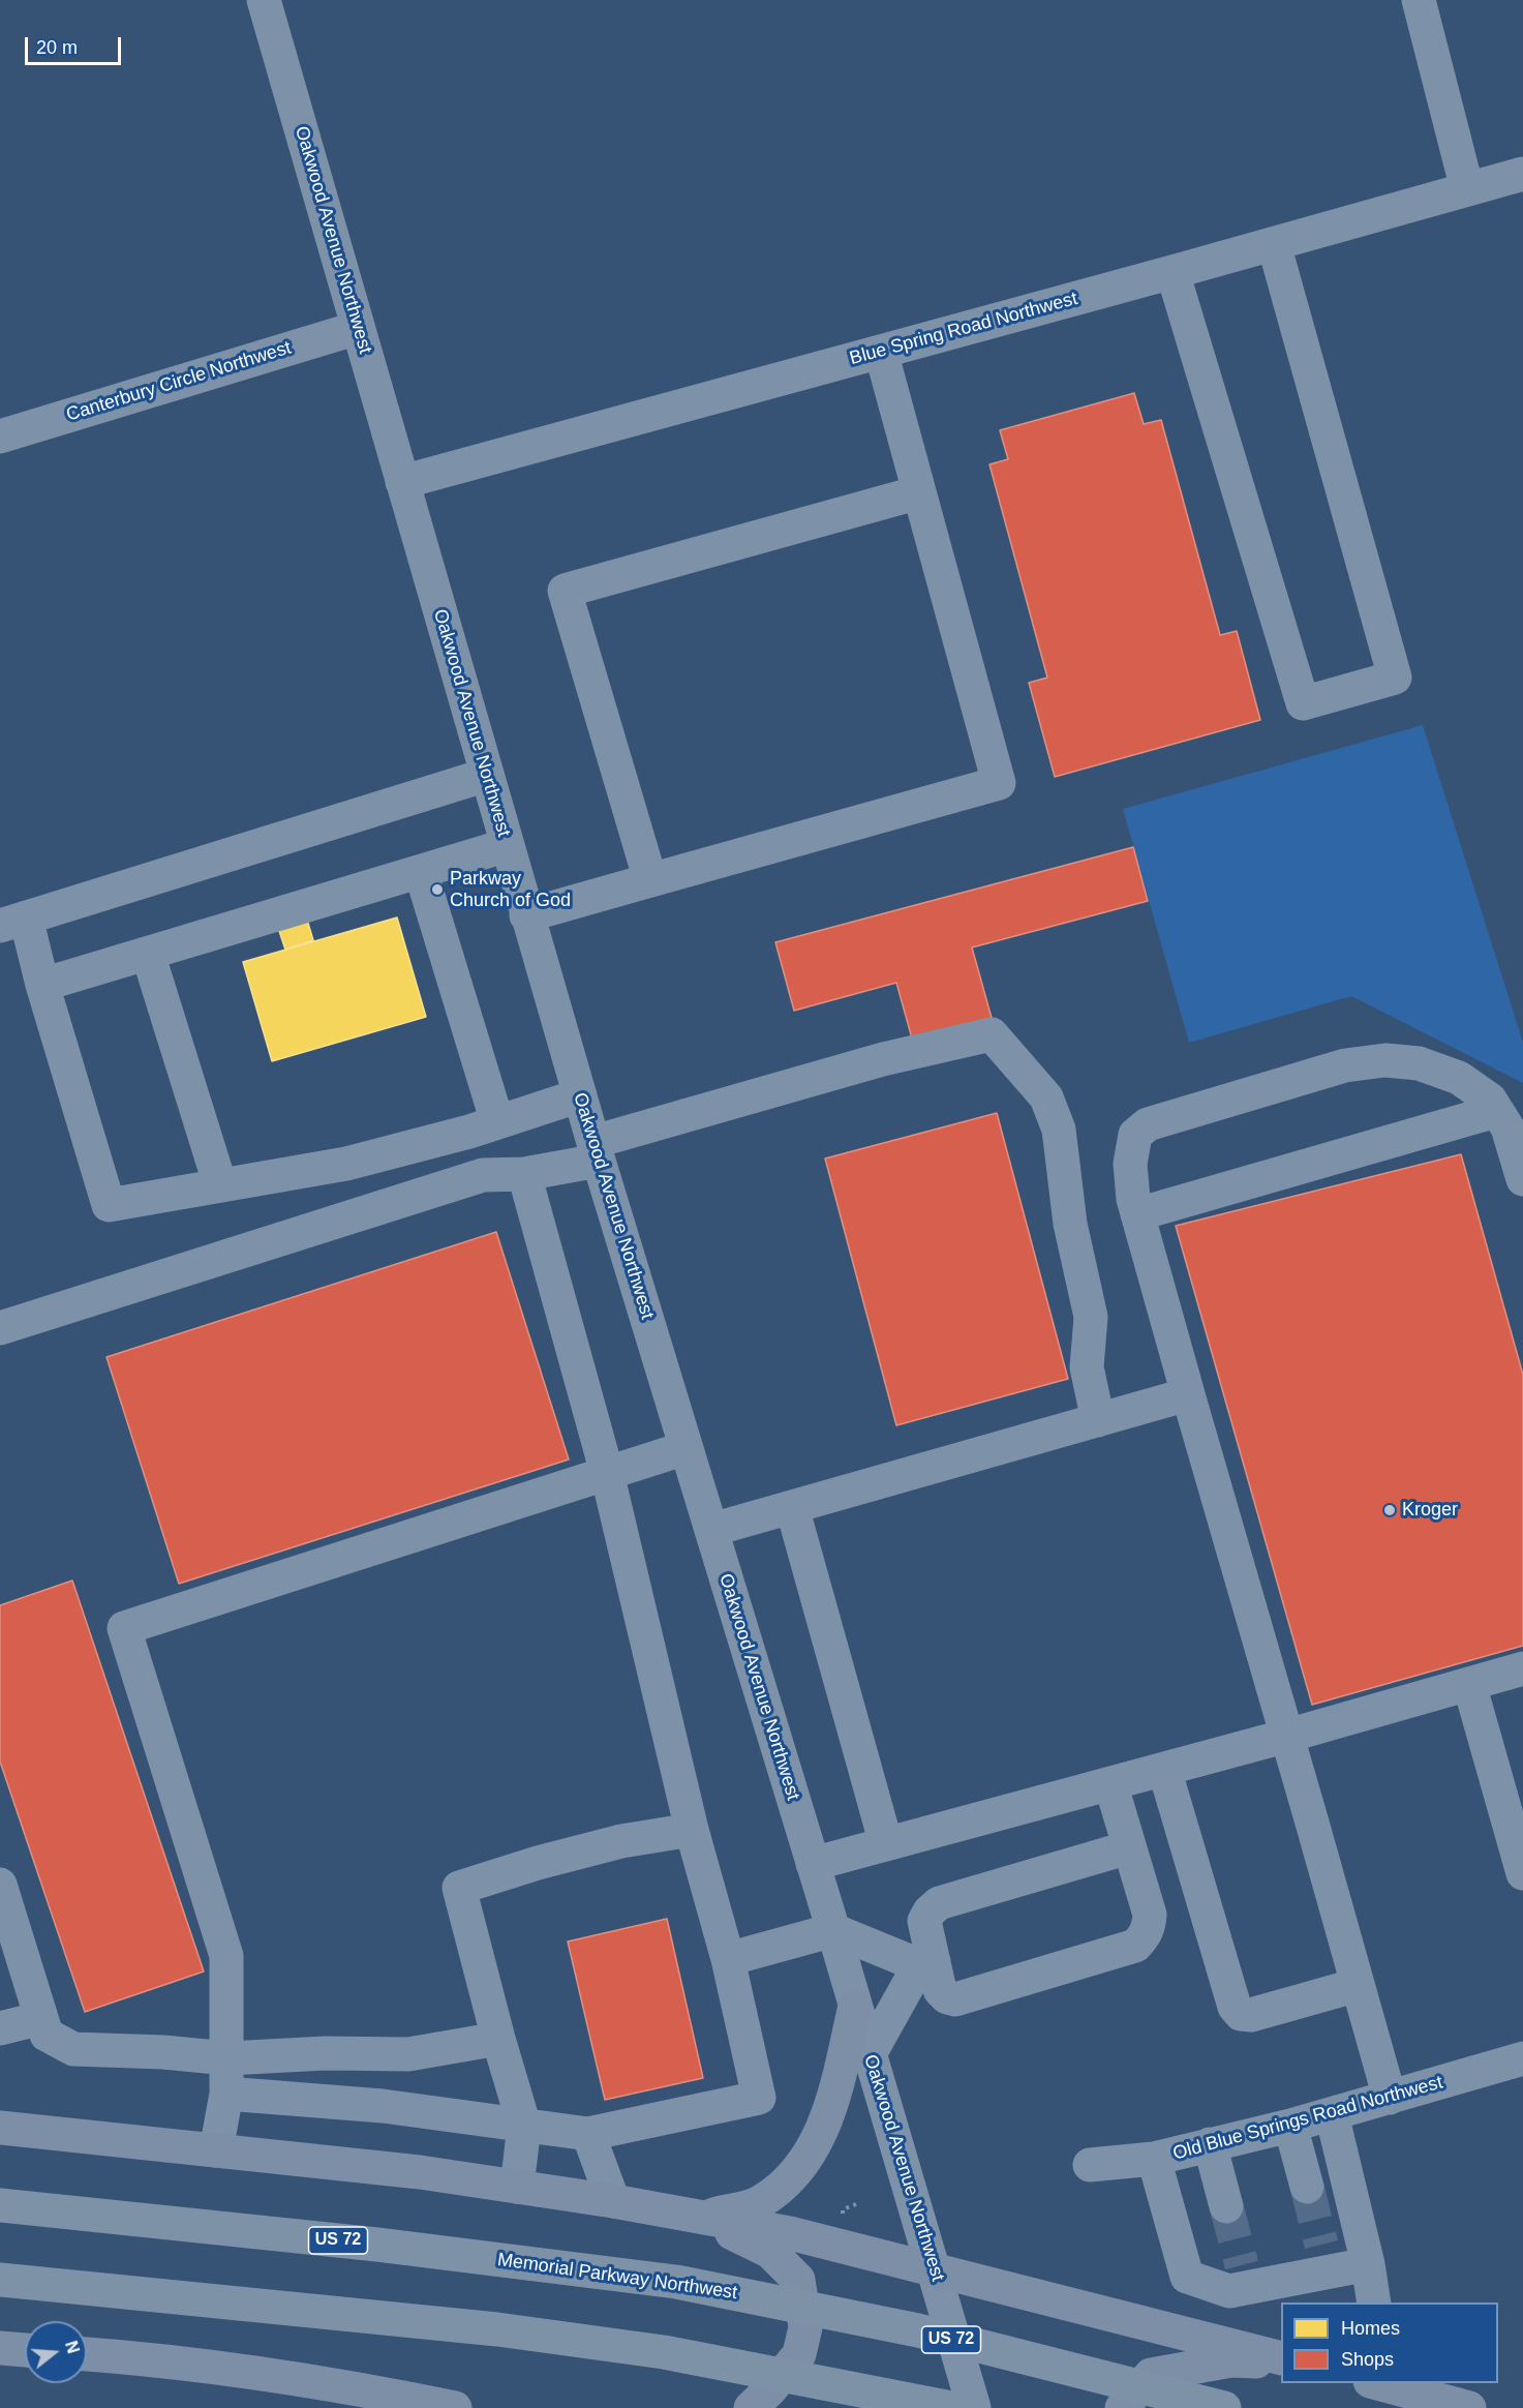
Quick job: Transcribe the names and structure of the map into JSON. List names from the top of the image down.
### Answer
{
  "streets": {
    "highway": ["US 72", "Memorial Parkway Northwest"],
    "street": [
      "Oakwood Avenue Northwest",
      "Blue Spring Road Northwest",
      "Canterbury Circle Northwest",
      "Old Blue Springs Road Northwest"
    ]
  },
  "crossings": [
    ["Oakwood Avenue Northwest", "Blue Spring Road Northwest"],
    ["Oakwood Avenue Northwest", "Canterbury Circle Northwest"]
  ],
  "places": ["Parkway Church of God", "Kroger"],
  "legend": ["Homes", "Shops"],
  "scale_bar": "20 m",
  "north": "right"
}
